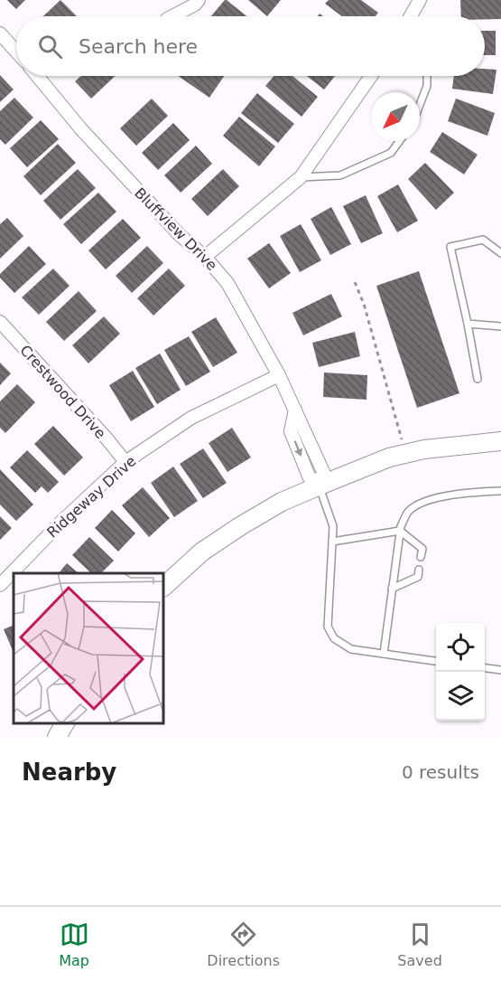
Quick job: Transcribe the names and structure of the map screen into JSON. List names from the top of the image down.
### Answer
{
  "streets": {
    "street": ["Bluffview Drive", "Crestwood Drive", "Ridgeway Drive"]
  },
  "crossings": [
    ["Bluffview Drive", "Ridgeway Drive"],
    ["Crestwood Drive", "Ridgeway Drive"]
  ],
  "north": "bottom left",
  "page": {
    "search": "Search here",
    "heading": ["Nearby", "0 results"],
    "nav": ["Map", "Directions", "Saved"]
  }
}
